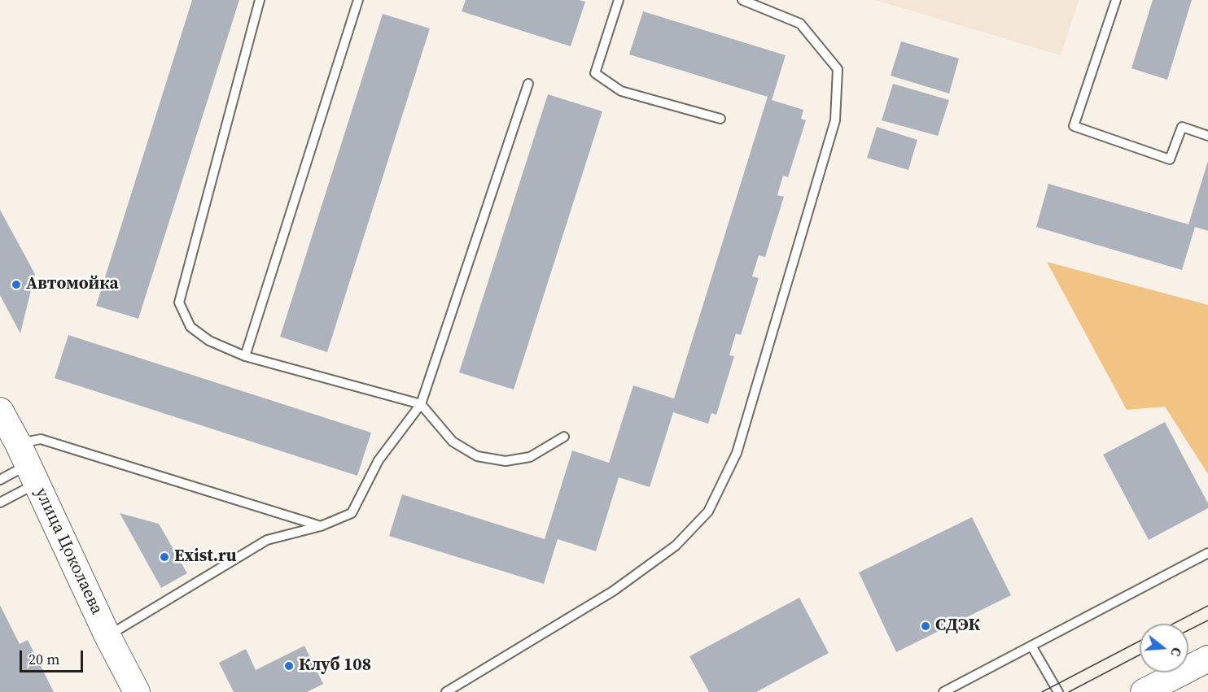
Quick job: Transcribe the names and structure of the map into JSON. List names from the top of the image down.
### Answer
{
  "streets": {
    "street": ["улица Цоколаева"]
  },
  "places": [
    "Автомойка",
    "Exist.ru",
    "СДЭК",
    "Клуб 108"
  ],
  "scale_bar": "20 m",
  "north": "right"
}
